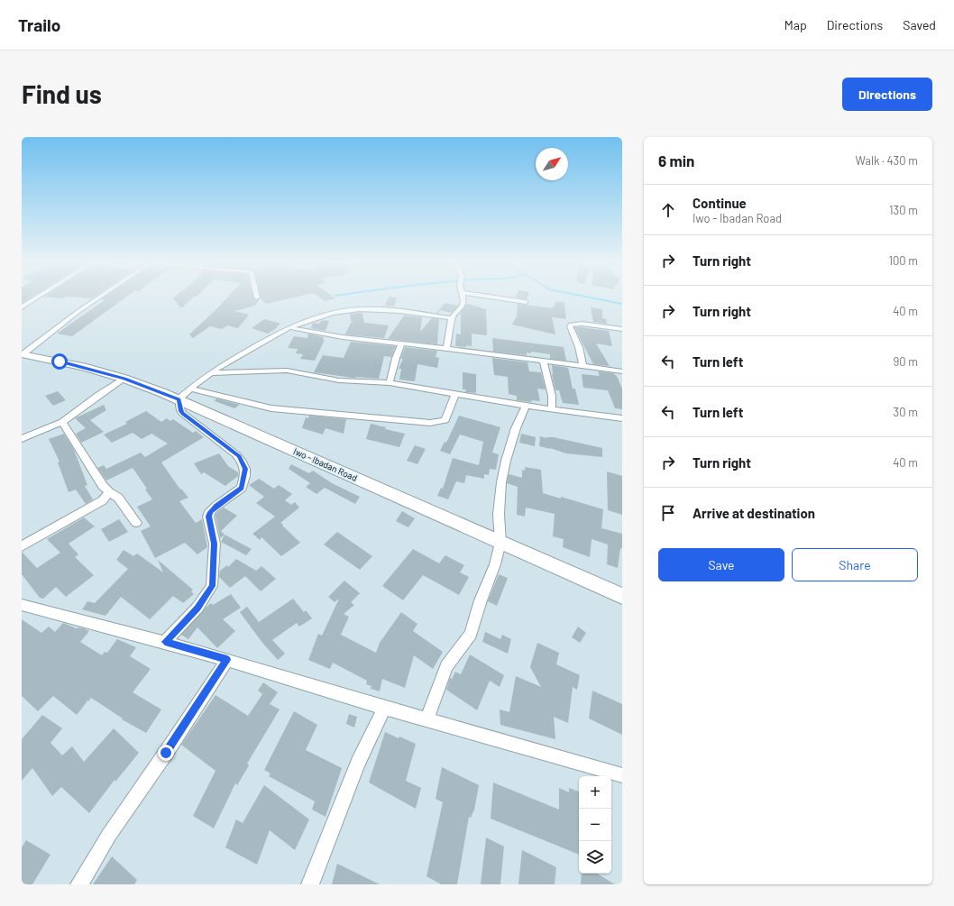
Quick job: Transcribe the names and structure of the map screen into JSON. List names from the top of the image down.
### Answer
{
  "streets": {
    "main road": ["Iwo - Ibadan Road"]
  },
  "north": "top right",
  "page": {
    "header": "Trailo",
    "nav": ["Map", "Directions", "Saved"],
    "buttons": [
      "Directions",
      ["Save", "Share"]
    ],
    "title": "Find us",
    "heading": ["6 min", "Walk · 430 m"],
    "list": [
      ["Continue", "Iwo - Ibadan Road", "130 m"],
      ["Turn right", "100 m"],
      ["Turn right", "40 m"],
      ["Turn left", "90 m"],
      ["Turn left", "30 m"],
      ["Turn right", "40 m"],
      "Arrive at destination"
    ],
    "map_buttons": ["+", "−"]
  }
}
